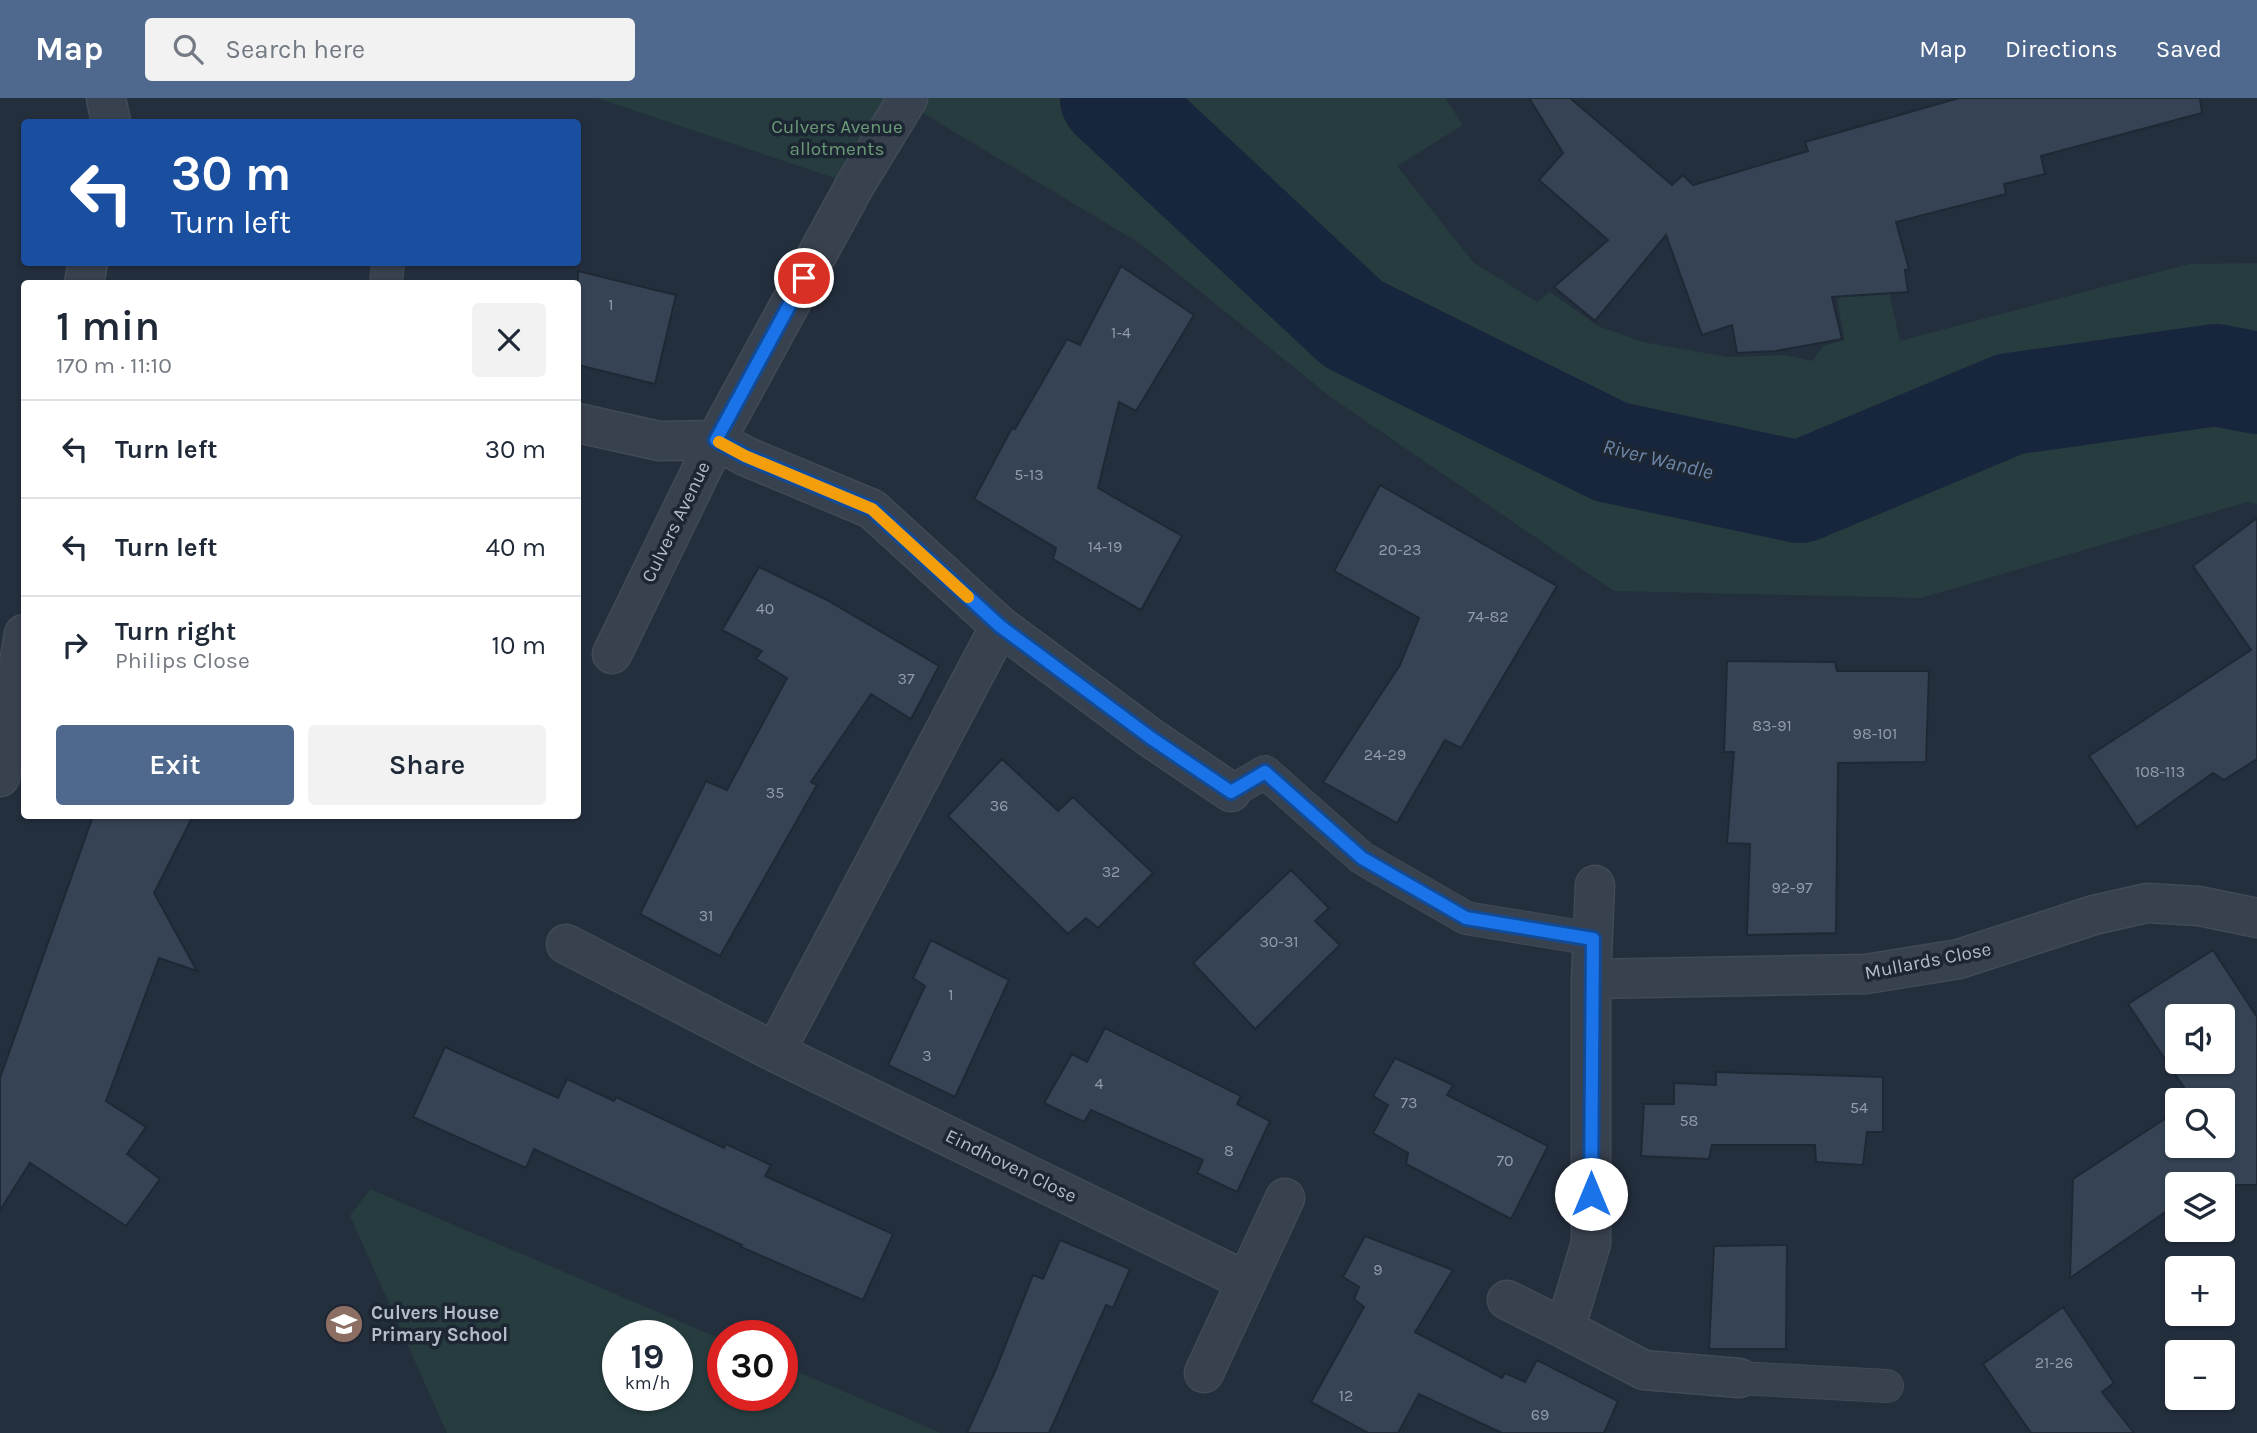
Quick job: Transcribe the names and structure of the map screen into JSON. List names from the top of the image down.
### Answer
{
  "streets": {
    "street": ["Culvers Avenue", "Mullards Close", "Eindhoven Close"]
  },
  "water": ["River Wandle"],
  "parks": ["Culvers Avenue allotments"],
  "places": {
    "school or university": ["Culvers House Primary School"]
  },
  "house_numbers": [
    "1",
    "1-4",
    "5-13",
    "14-19",
    "20-23",
    "40",
    "74-82",
    "37",
    "83-91",
    "98-101",
    "24-29",
    "108-113",
    "35",
    "36",
    "32",
    "92-97",
    "31",
    "30-31",
    "1",
    "3",
    "4",
    "73",
    "54",
    "58",
    "8",
    "70",
    "9",
    "21-26",
    "12",
    "69"
  ],
  "page": {
    "header": "Map",
    "search": "Search here",
    "nav": ["Map", "Directions", "Saved"],
    "turn": ["30 m", "Turn left"],
    "heading": ["1 min", "170 m · 11:10"],
    "list": [
      {
        "name": "Turn left",
        "value": "30 m"
      },
      {
        "name": "Turn left",
        "value": "40 m"
      },
      {
        "name": "Turn right",
        "note": "Philips Close",
        "value": "10 m"
      }
    ],
    "buttons": ["Exit", "Share"],
    "map_buttons": ["+", "−"],
    "speed": "19 km/h",
    "limit": "30"
  }
}
